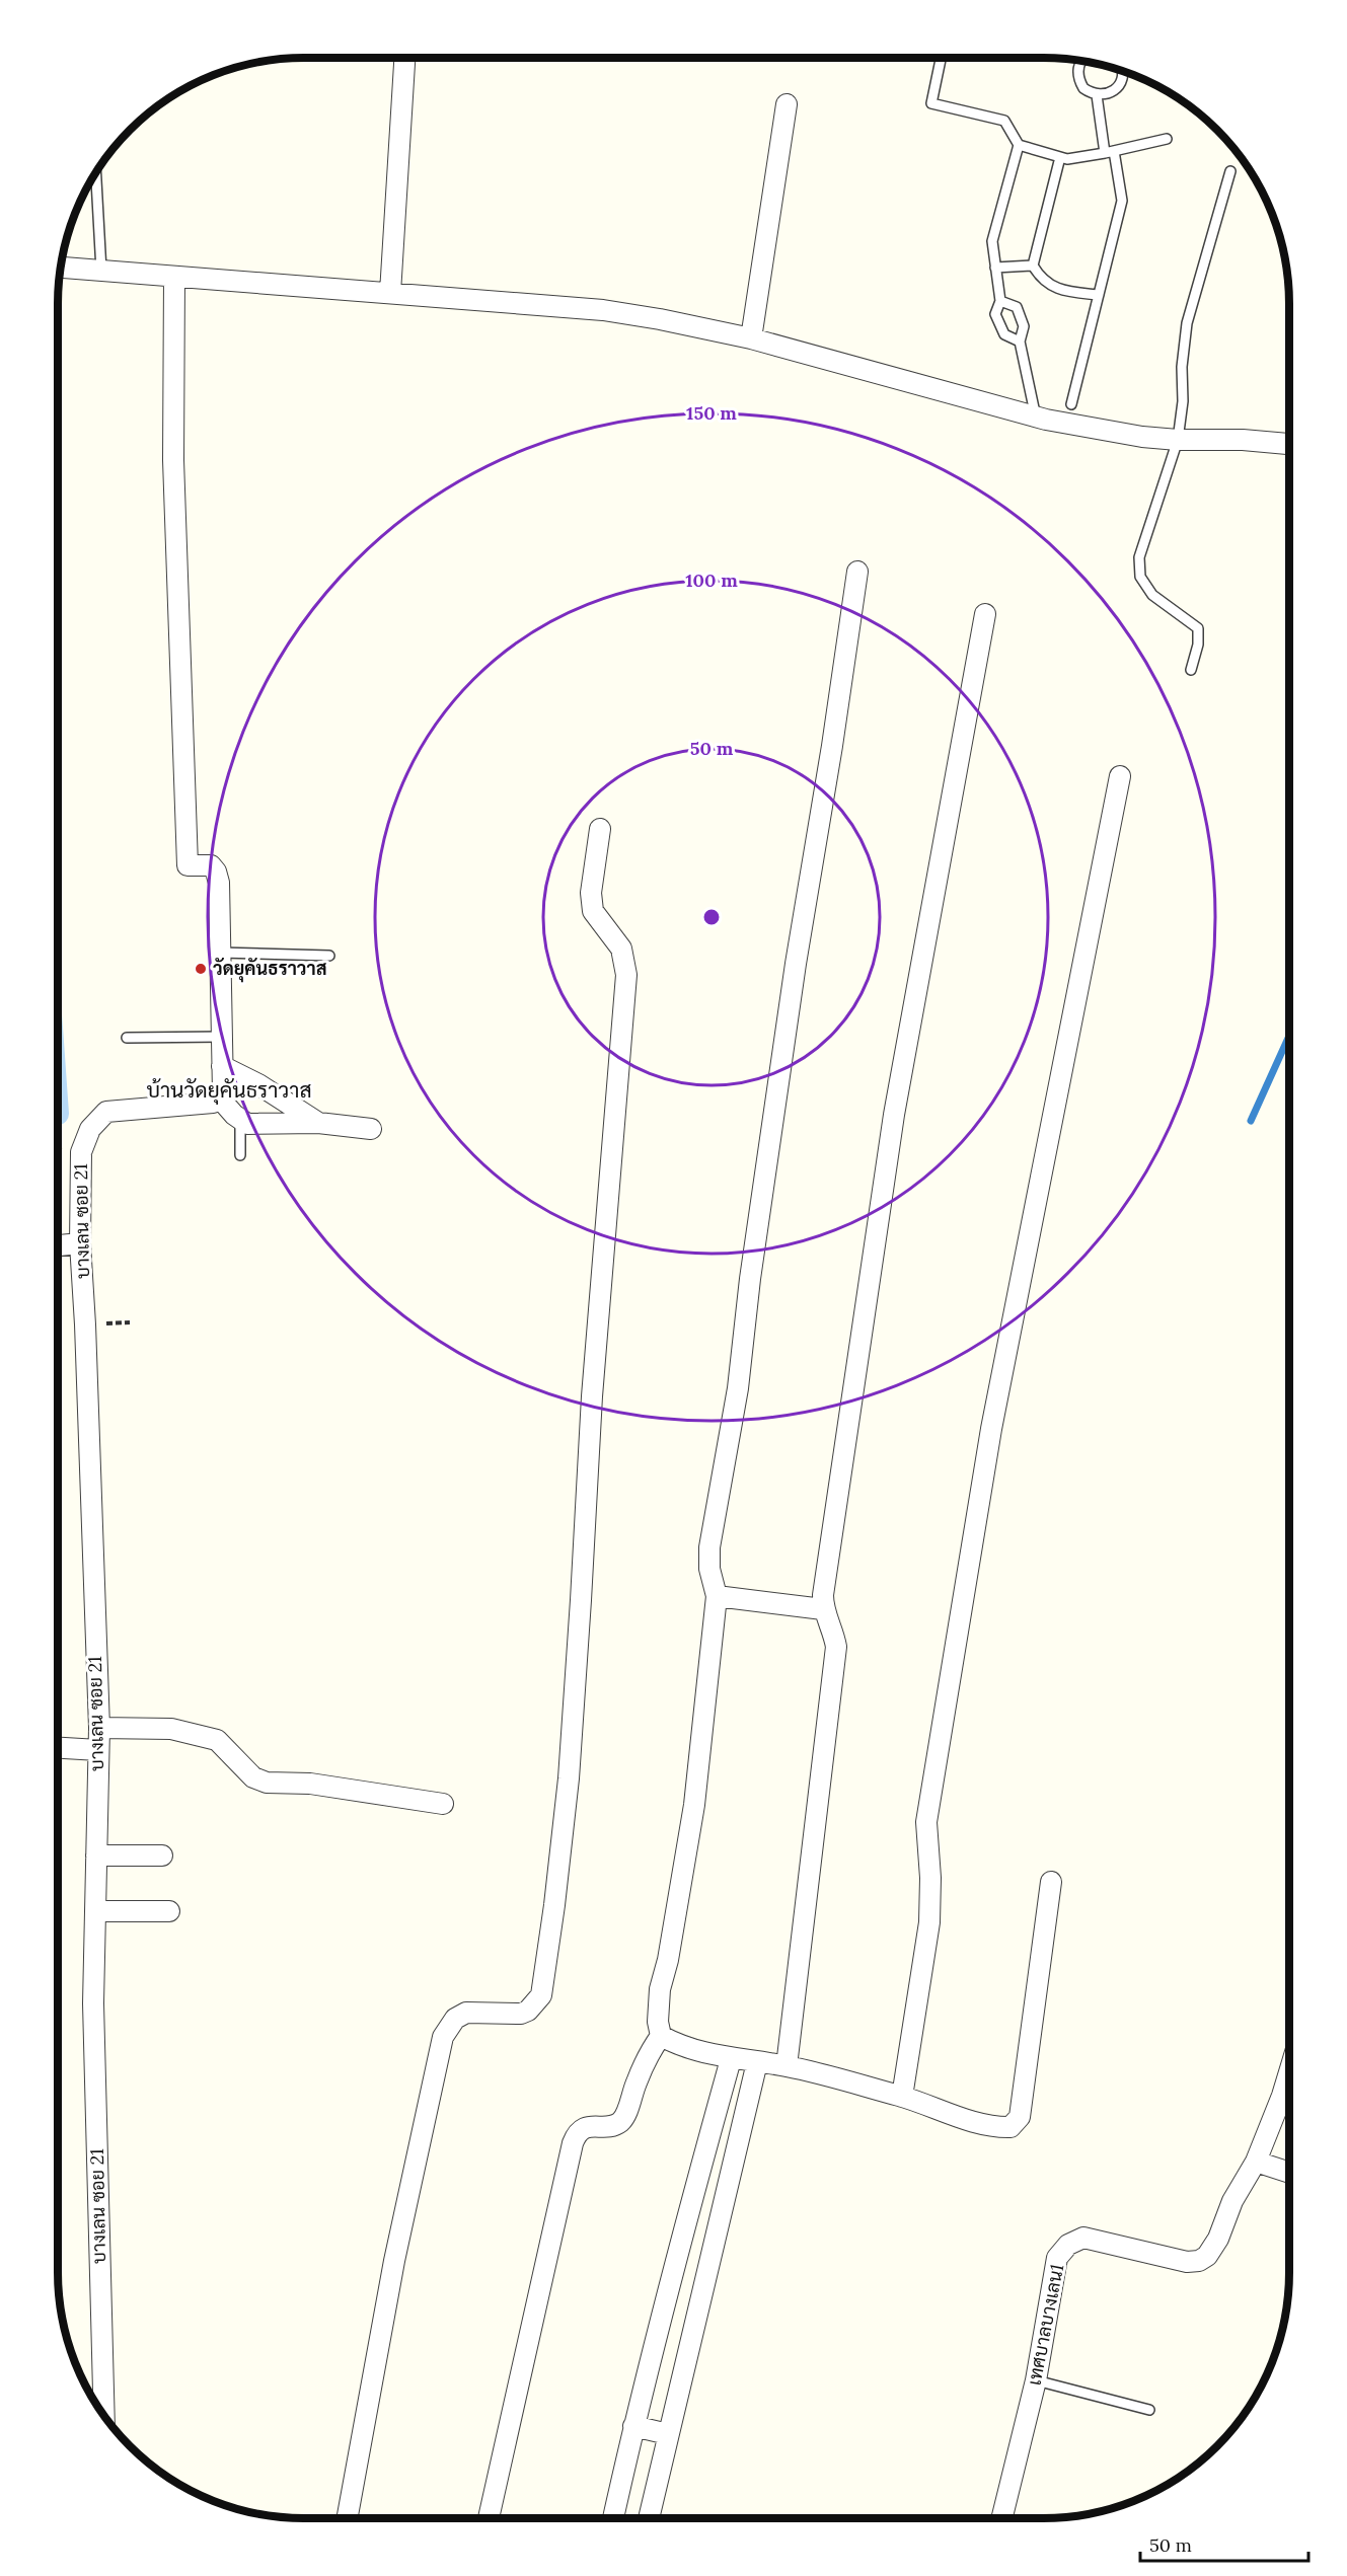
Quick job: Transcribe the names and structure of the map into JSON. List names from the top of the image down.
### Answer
{
  "streets": {
    "street": ["บางเลน ซอย 21", "เทศบาลบางเลน1"]
  },
  "districts": ["บ้านวัดยุคันธราวาส"],
  "places": ["วัดยุคันธราวาส"],
  "scale_bar": "50 m",
  "rings": ["150 m", "100 m", "50 m"]
}
